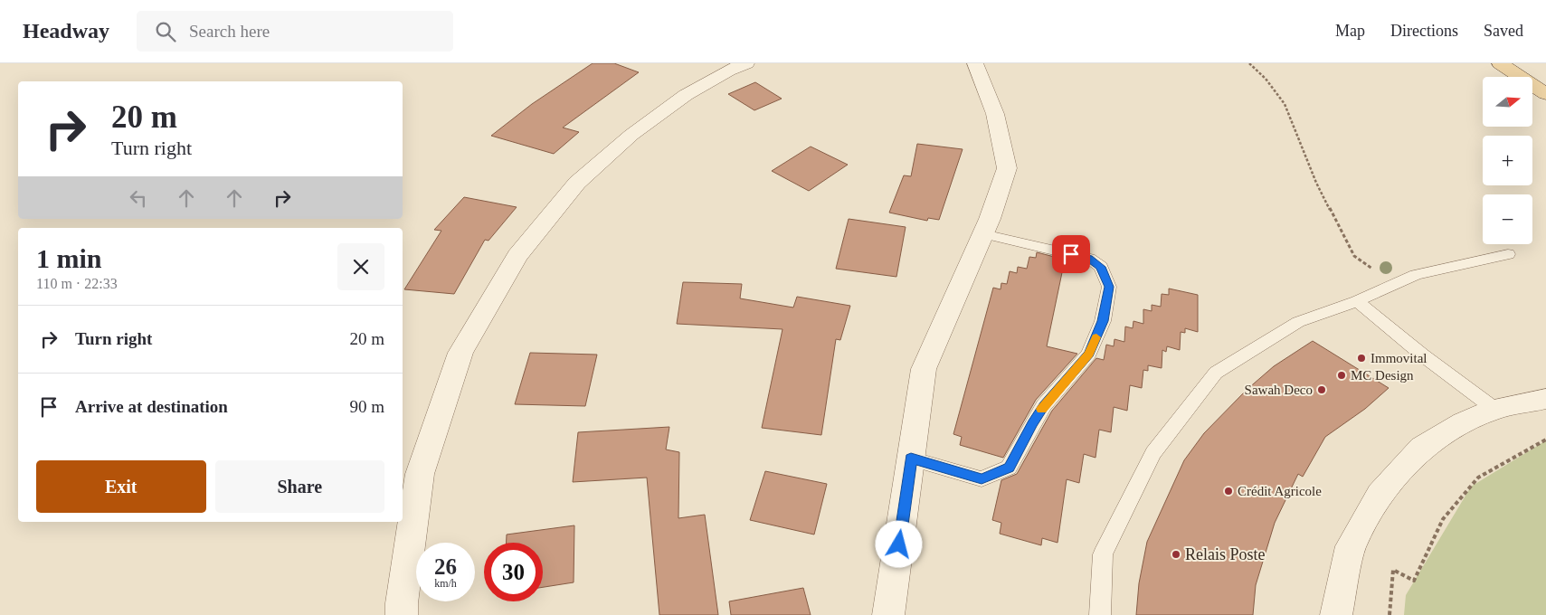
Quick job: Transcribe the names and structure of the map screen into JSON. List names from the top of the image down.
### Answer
{
  "places": [
    "Immovital",
    "MC Design",
    "Sawah Deco",
    "Crédit Agricole",
    "Relais Poste"
  ],
  "north": "right",
  "page": {
    "header": "Headway",
    "search": "Search here",
    "nav": ["Map", "Directions", "Saved"],
    "map_buttons": ["+", "−"],
    "turn": ["20 m", "Turn right"],
    "heading": ["1 min", "110 m · 22:33"],
    "list": [
      {
        "name": "Turn right",
        "value": "20 m"
      },
      {
        "name": "Arrive at destination",
        "value": "90 m"
      }
    ],
    "buttons": ["Exit", "Share"],
    "speed": "26 km/h",
    "limit": "30"
  }
}
